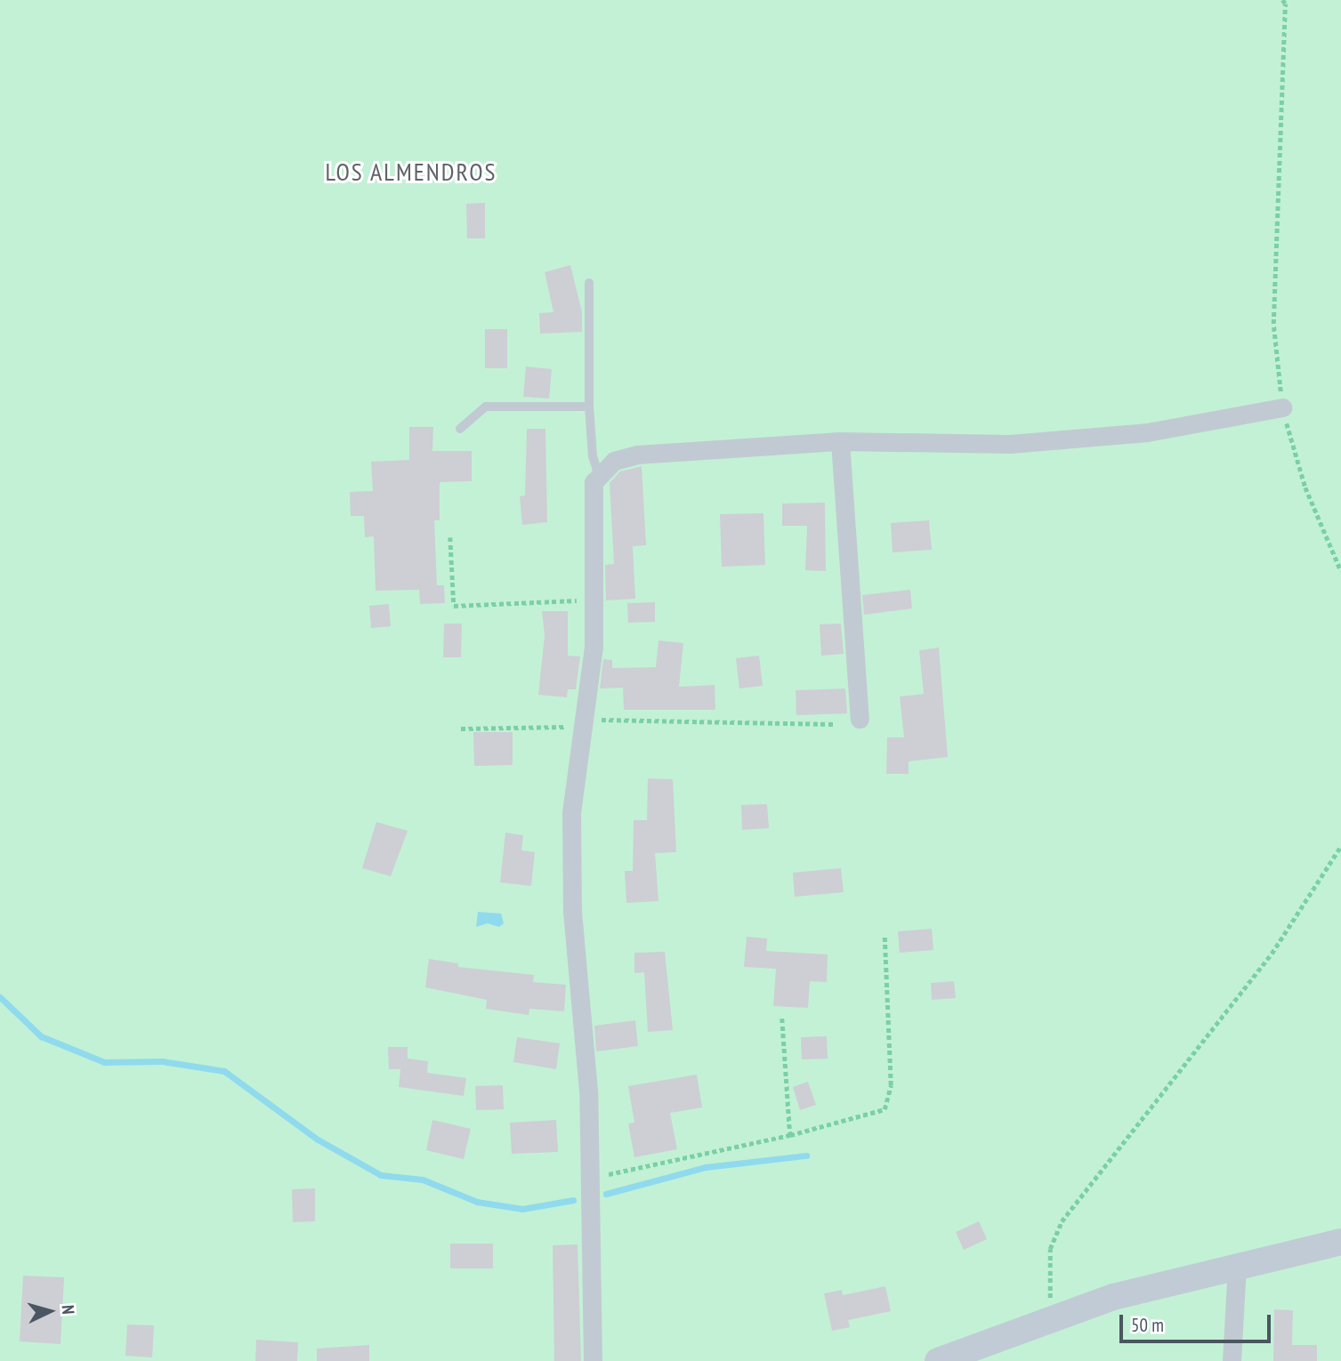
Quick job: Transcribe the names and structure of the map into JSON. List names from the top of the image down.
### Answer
{
  "districts": ["LOS ALMENDROS"],
  "scale_bar": "50 m",
  "north": "right"
}
